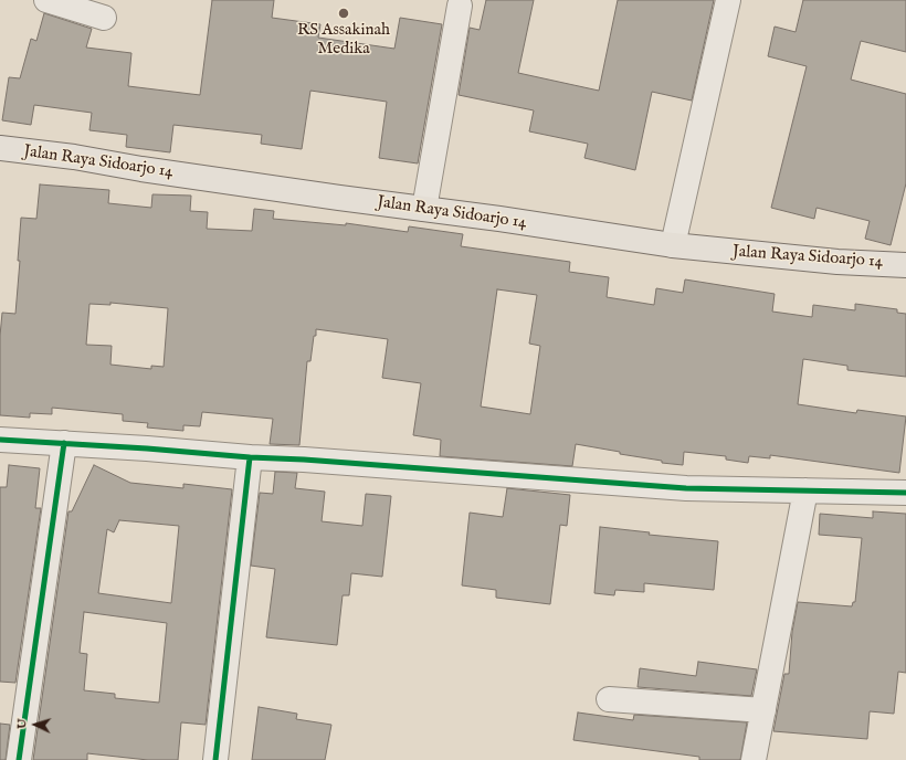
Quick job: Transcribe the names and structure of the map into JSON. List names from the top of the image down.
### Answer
{
  "streets": {
    "main road": ["Jalan Raya Sidoarjo 14"]
  },
  "places": ["RS Assakinah Medika"],
  "north": "left"
}
